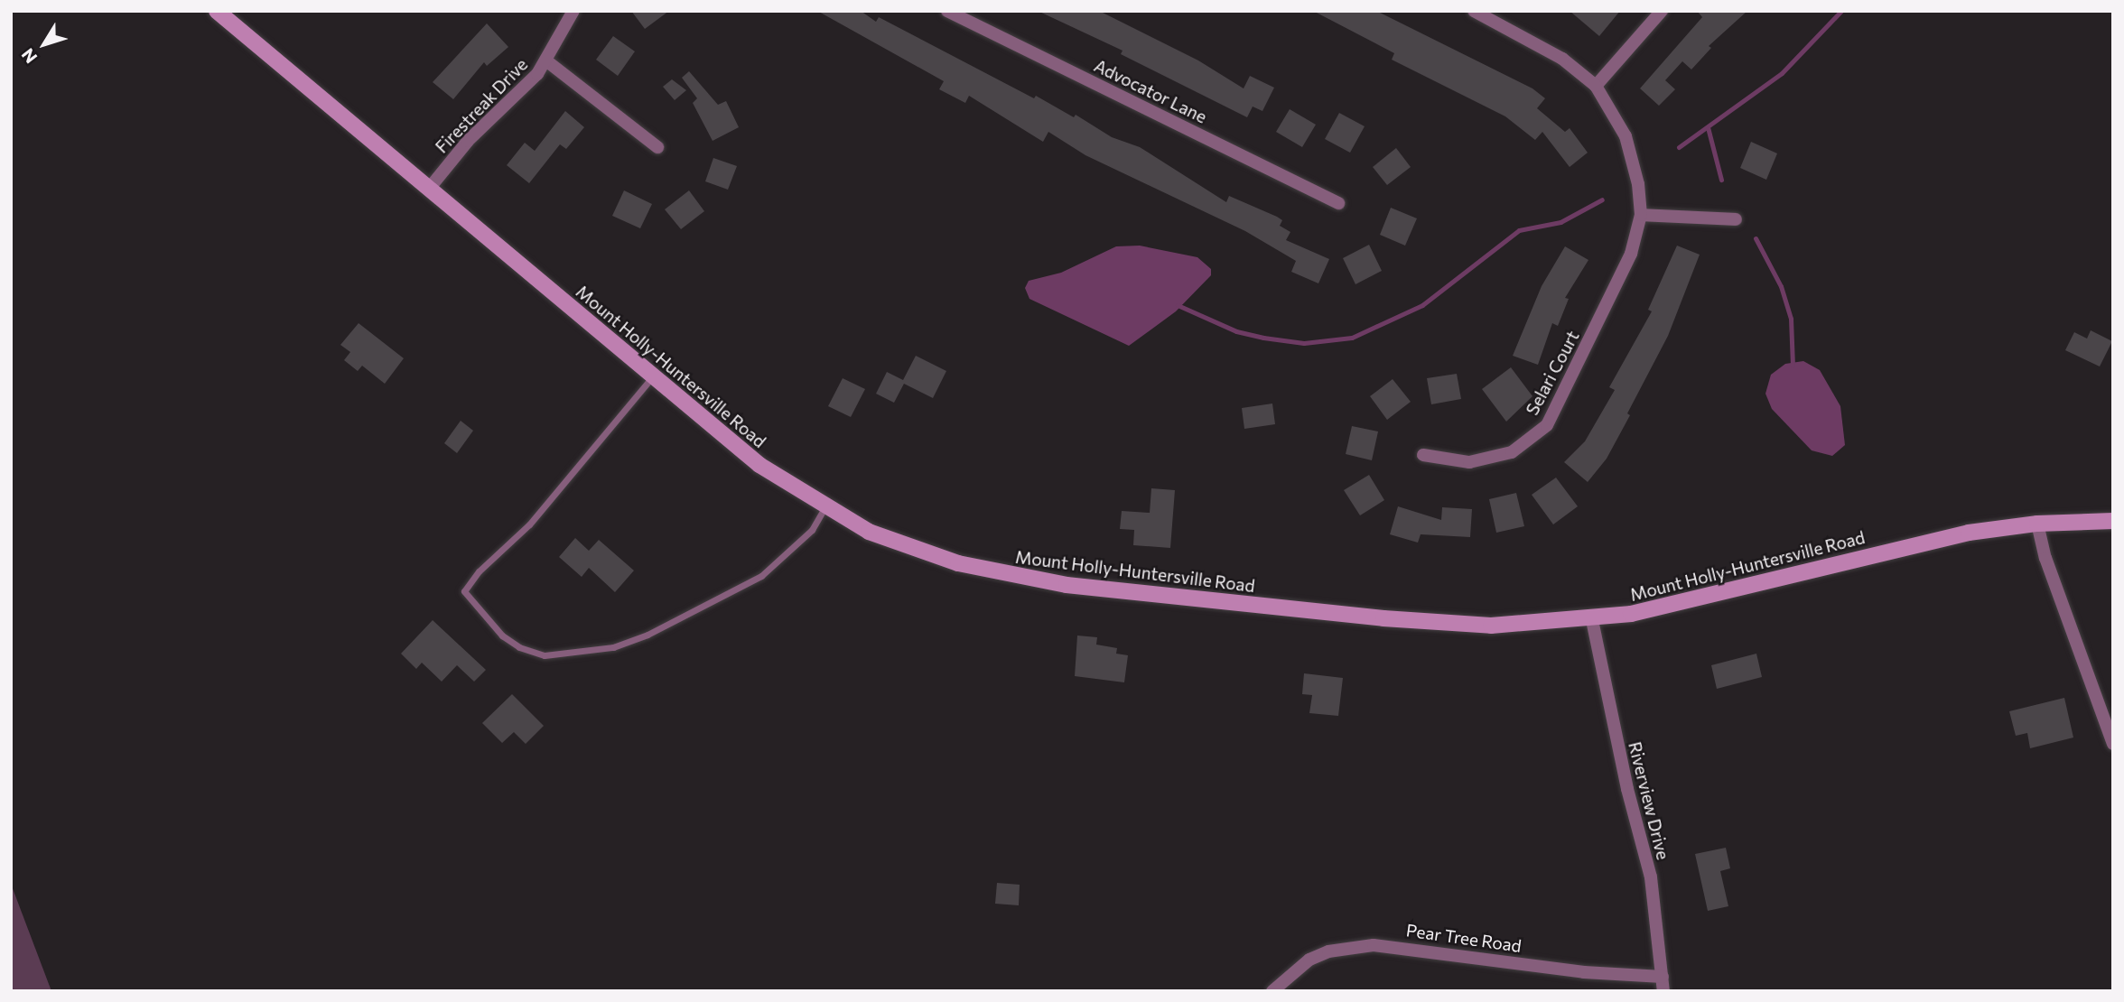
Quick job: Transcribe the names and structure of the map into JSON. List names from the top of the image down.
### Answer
{
  "streets": {
    "main road": ["Mount Holly-Huntersville Road"],
    "street": [
      "Advocator Lane",
      "Firestreak Drive",
      "Selari Court",
      "Riverview Drive",
      "Pear Tree Road"
    ]
  },
  "crossings": [
    ["Firestreak Drive", "Mount Holly-Huntersville Road"],
    ["Mount Holly-Huntersville Road", "Riverview Drive"],
    ["Riverview Drive", "Pear Tree Road"]
  ],
  "north": "bottom left"
}
